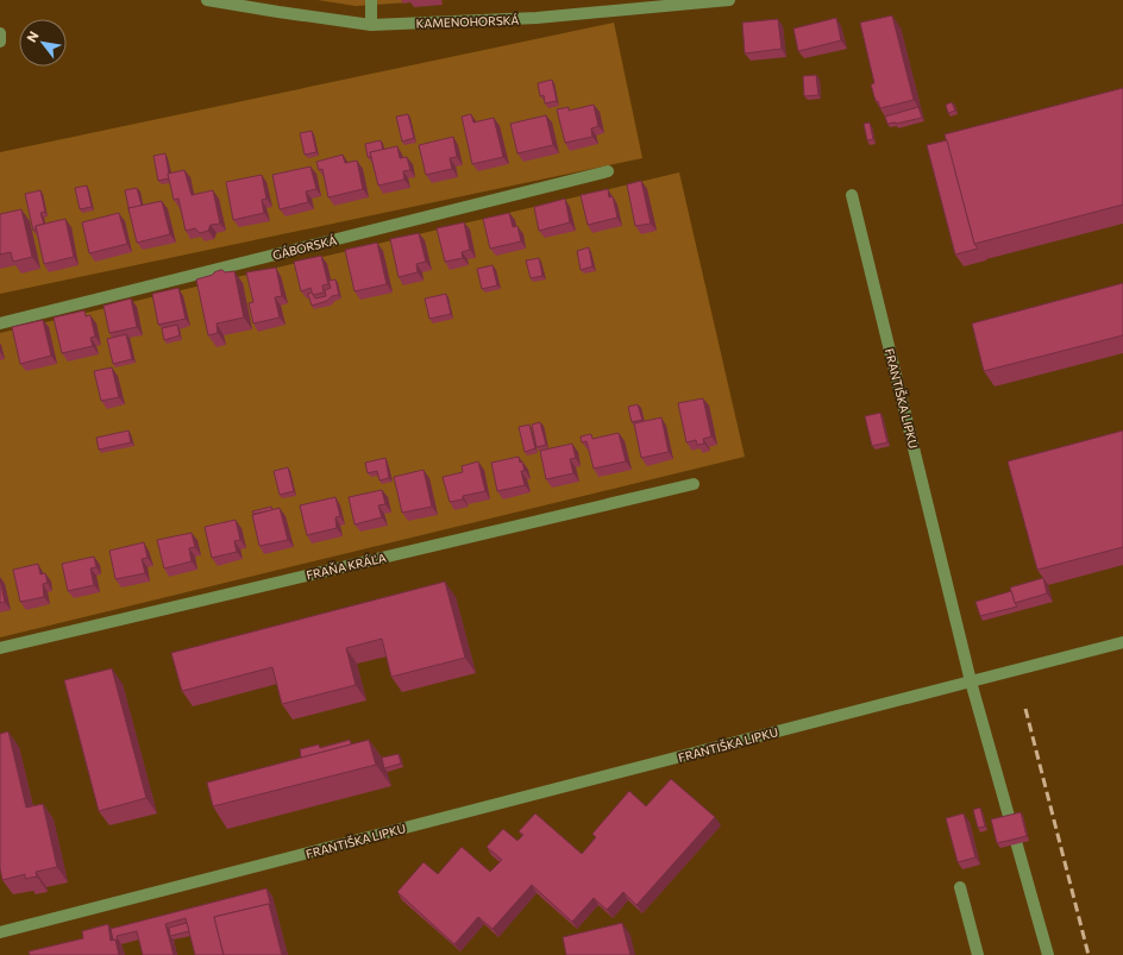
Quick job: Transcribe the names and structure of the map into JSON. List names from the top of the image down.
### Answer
{
  "streets": {
    "street": [
      "KAMENOHORSKÁ",
      "GÁBORSKÁ",
      "FRANTIŠKA LIPKU",
      "FRAŇA KRÁĽA"
    ]
  },
  "north": "top left"
}
